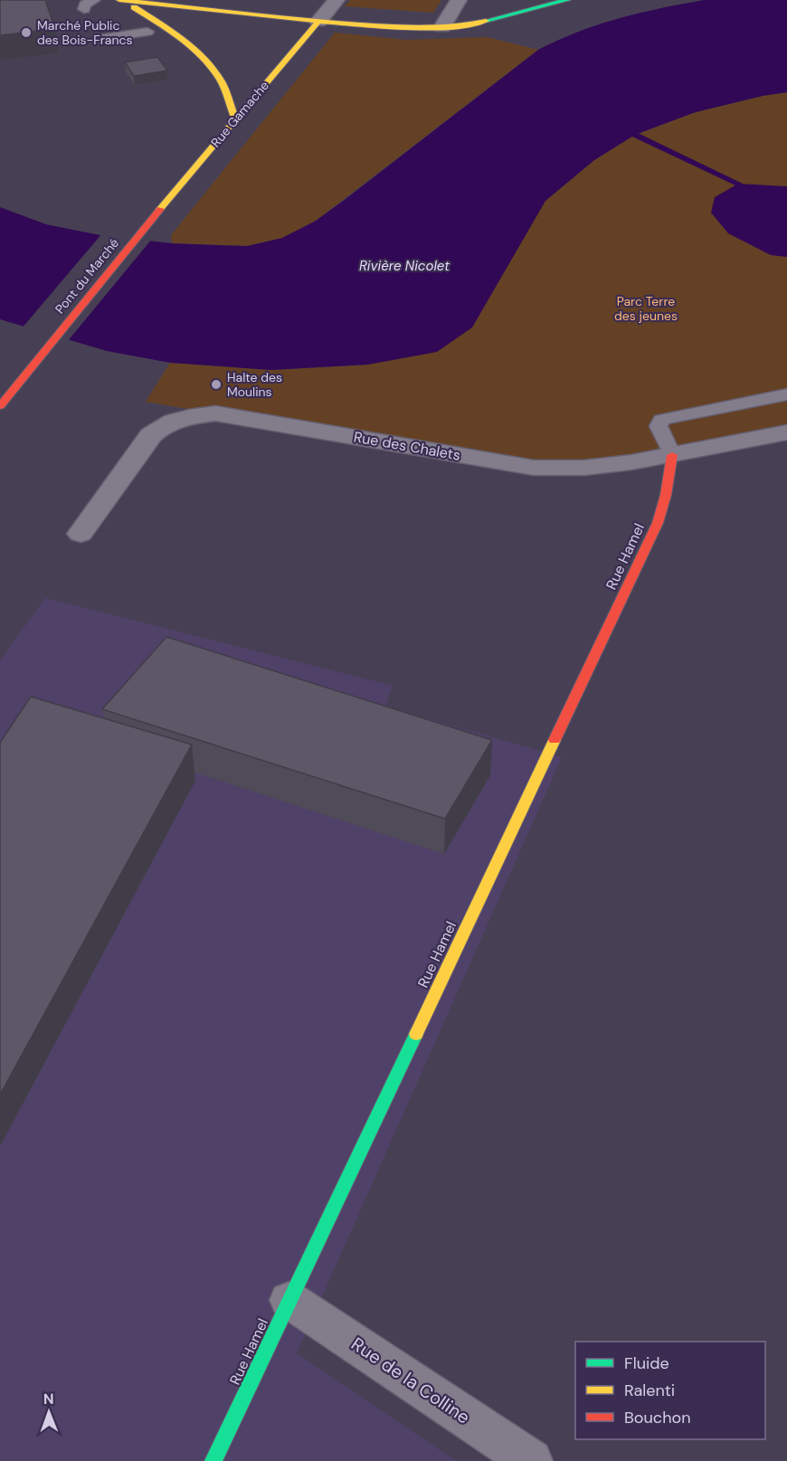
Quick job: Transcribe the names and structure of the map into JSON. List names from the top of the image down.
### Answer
{
  "streets": {
    "street": [
      "Rue Gamache",
      "Pont du Marché",
      "Rue des Chalets",
      "Rue Hamel",
      "Rue de la Colline"
    ]
  },
  "crossings": [
    ["Rue Gamache", "Pont du Marché"],
    ["Rue des Chalets", "Rue Hamel"],
    ["Rue Hamel", "Rue de la Colline"]
  ],
  "water": ["Rivière Nicolet"],
  "parks": ["Parc Terre des jeunes"],
  "places": ["Marché Public des Bois-Francs", "Halte des Moulins"],
  "legend": ["Fluide", "Ralenti", "Bouchon"],
  "north": "top"
}
